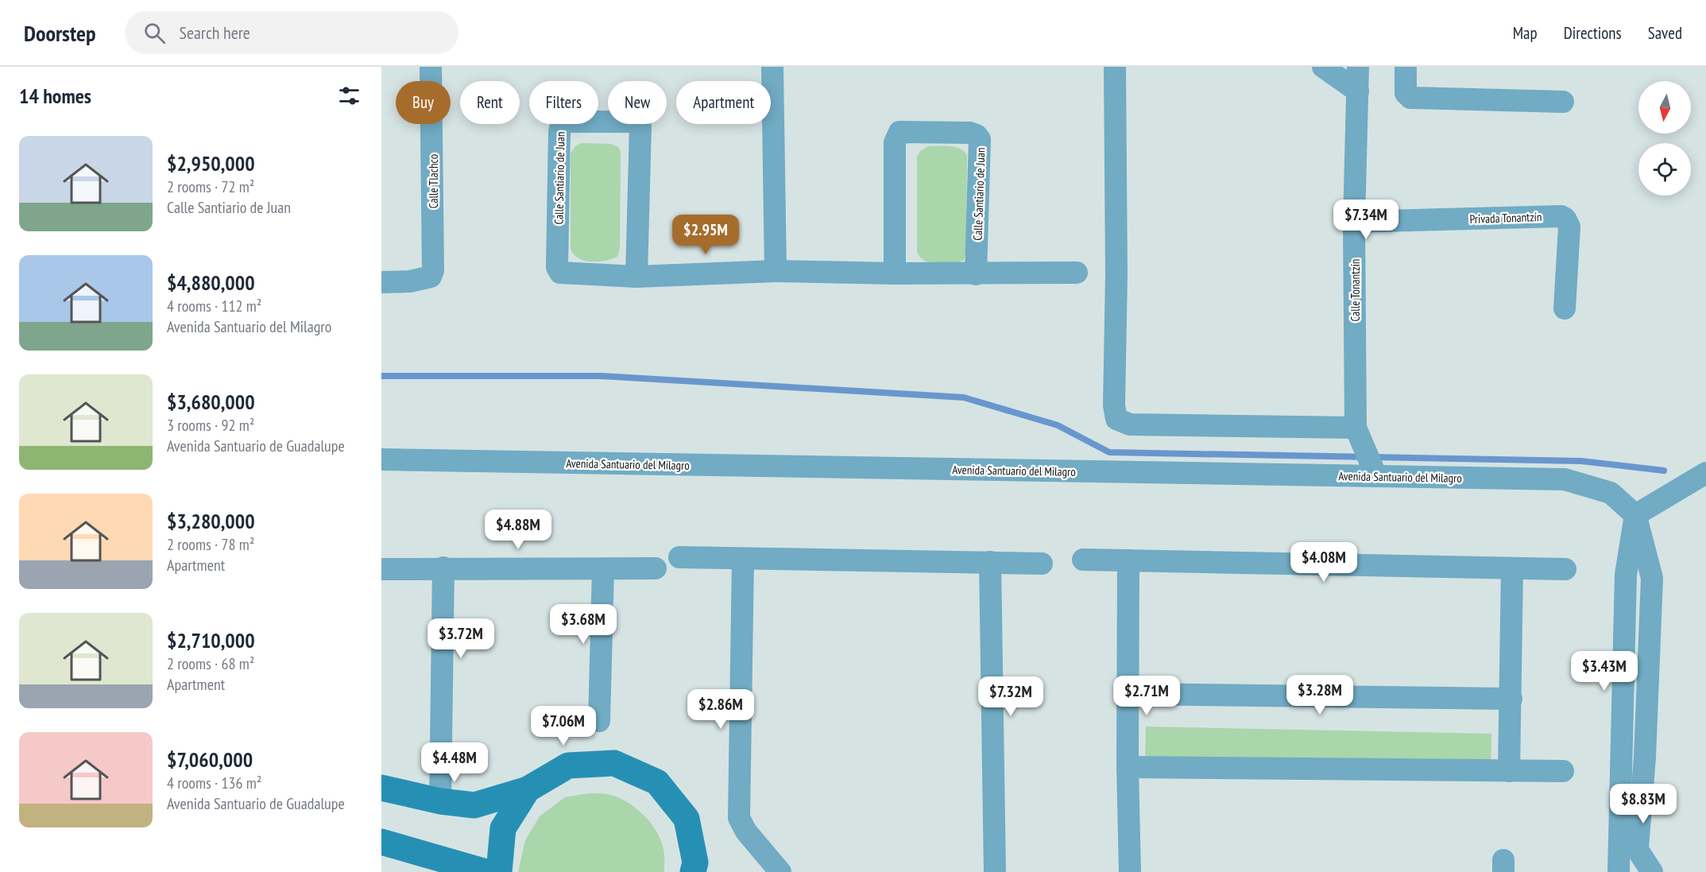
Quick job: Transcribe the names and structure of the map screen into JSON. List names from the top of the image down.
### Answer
{
  "streets": {
    "street": [
      "Calle Santiario de Juan",
      "Calle Tlachco",
      "Privada Tonantzín",
      "Calle Tonantzín",
      "Avenida Santuario del Milagro"
    ]
  },
  "crossings": [
    ["Privada Tonantzín", "Calle Tonantzín"],
    ["Calle Tonantzín", "Avenida Santuario del Milagro"]
  ],
  "north": "bottom",
  "page": {
    "header": "Doorstep",
    "search": "Search here",
    "nav": ["Map", "Directions", "Saved"],
    "heading": "14 homes",
    "chip": [
      "Buy",
      "Rent",
      "Filters",
      "New",
      "Apartment"
    ],
    "list": [
      {
        "name": "$2,950,000",
        "note": "2 rooms · 72 m² · Calle Santiario de Juan"
      },
      {
        "name": "$4,880,000",
        "note": "4 rooms · 112 m² · Avenida Santuario del Milagro"
      },
      {
        "name": "$3,680,000",
        "note": "3 rooms · 92 m² · Avenida Santuario de Guadalupe"
      },
      {
        "name": "$3,280,000",
        "note": "2 rooms · 78 m² · Apartment"
      },
      {
        "name": "$2,710,000",
        "note": "2 rooms · 68 m² · Apartment"
      },
      {
        "name": "$7,060,000",
        "note": "4 rooms · 136 m² · Avenida Santuario de Guadalupe"
      }
    ],
    "price": [
      "$7.34M",
      "$2.95M",
      "$4.88M",
      "$4.08M",
      "$3.68M",
      "$3.72M",
      "$3.43M",
      "$3.28M",
      "$2.71M",
      "$7.32M",
      "$2.86M",
      "$7.06M",
      "$4.48M",
      "$8.83M"
    ]
  }
}
